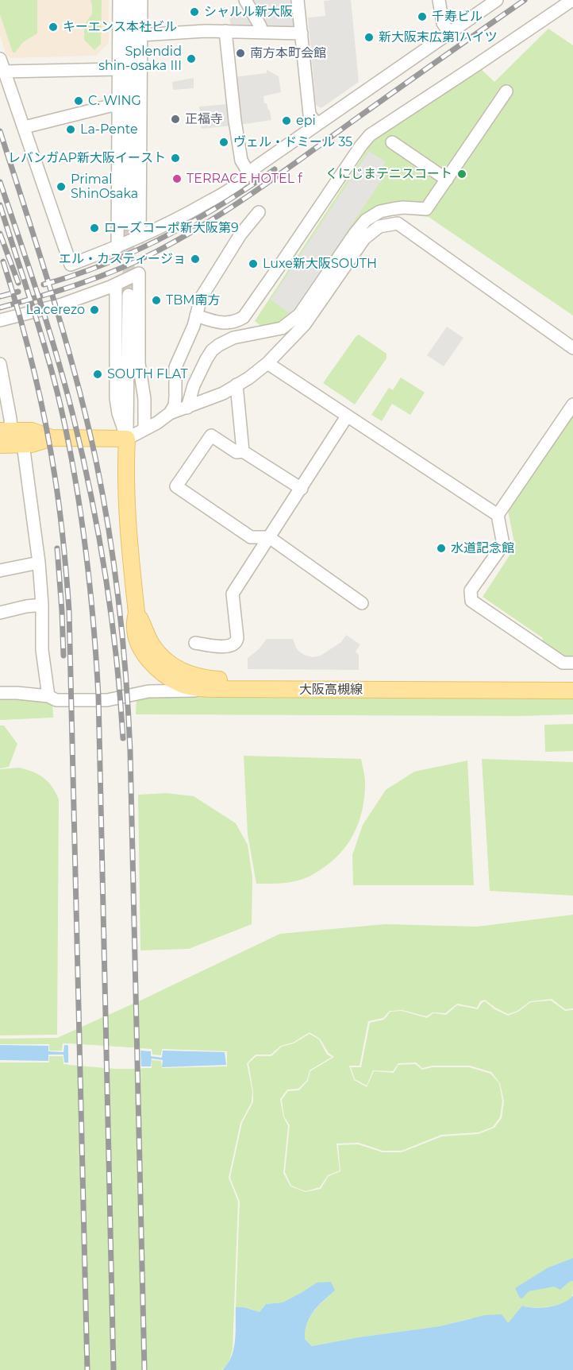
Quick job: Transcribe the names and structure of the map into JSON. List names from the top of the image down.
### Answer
{
  "streets": {
    "main road": ["大阪高槻線"]
  },
  "places": [
    "シャルル新大阪",
    "千寿ビル",
    "キーエンス本社ビル",
    "新大阪末広第1ハイツ",
    "南方本町会館",
    "Splendid shin-osaka III",
    "C. WING",
    "正福寺",
    "epi",
    "La-Pente",
    "ヴェル・ドミール 35",
    "レバンガAP新大阪イースト",
    "くにじまテニスコート",
    "TERRACE HOTEL f",
    "Primal ShinOsaka",
    "ローズコーポ新大阪第9",
    "エル・カスティージョ",
    "Luxe新大阪SOUTH",
    "TBM南方",
    "La.cerezo",
    "SOUTH FLAT",
    "水道記念館"
  ]
}
